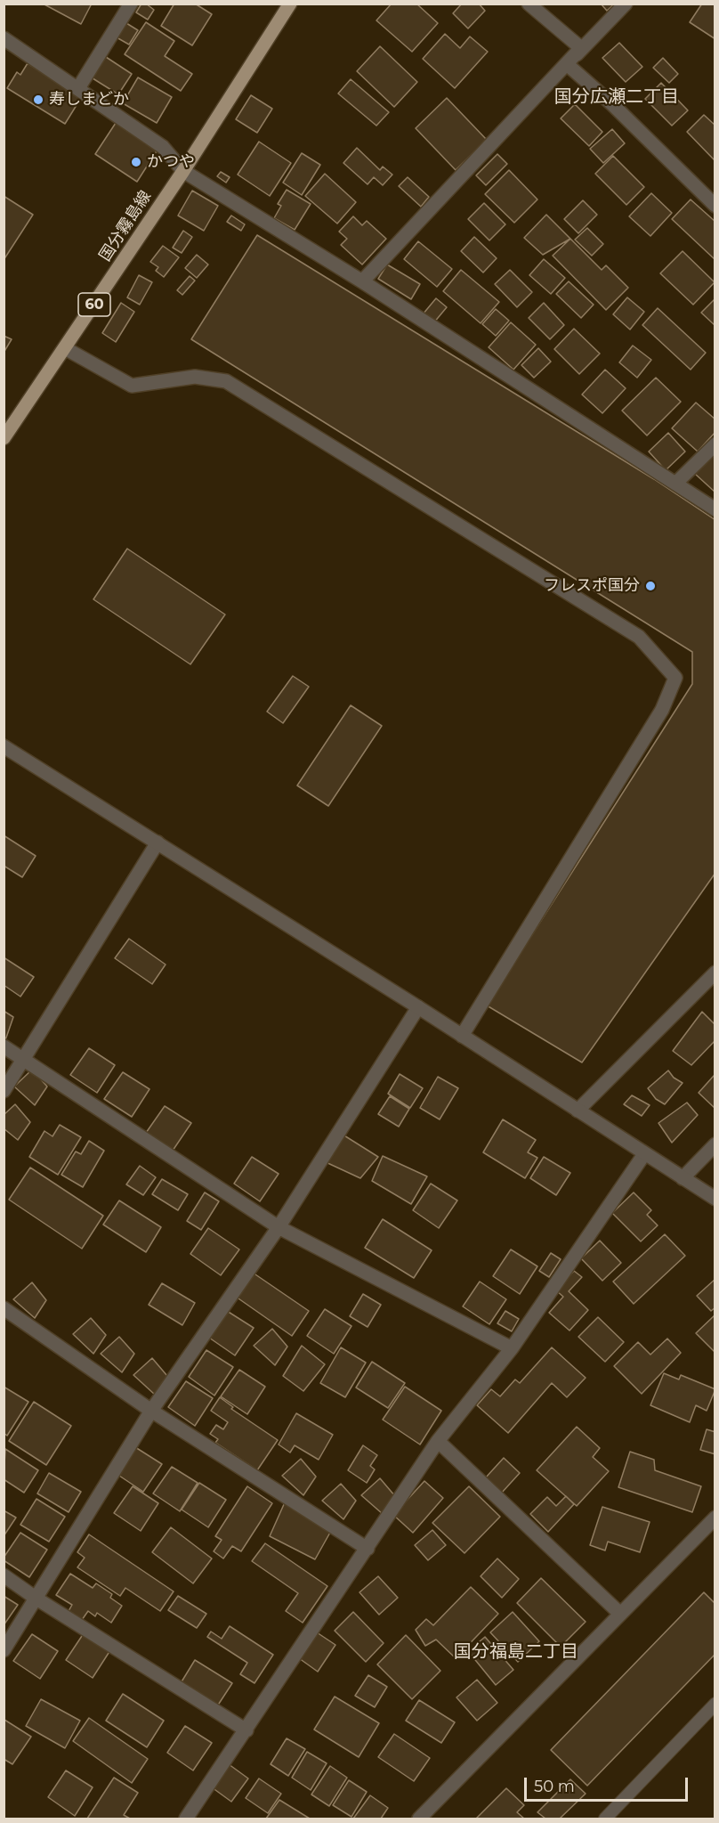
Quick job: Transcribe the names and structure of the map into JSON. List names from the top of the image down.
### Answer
{
  "streets": {
    "main road": ["国分霧島線", "60"]
  },
  "districts": ["国分広瀬二丁目", "国分福島二丁目"],
  "places": ["寿しまどか", "かつや", "フレスポ国分"],
  "scale_bar": "50 m"
}
